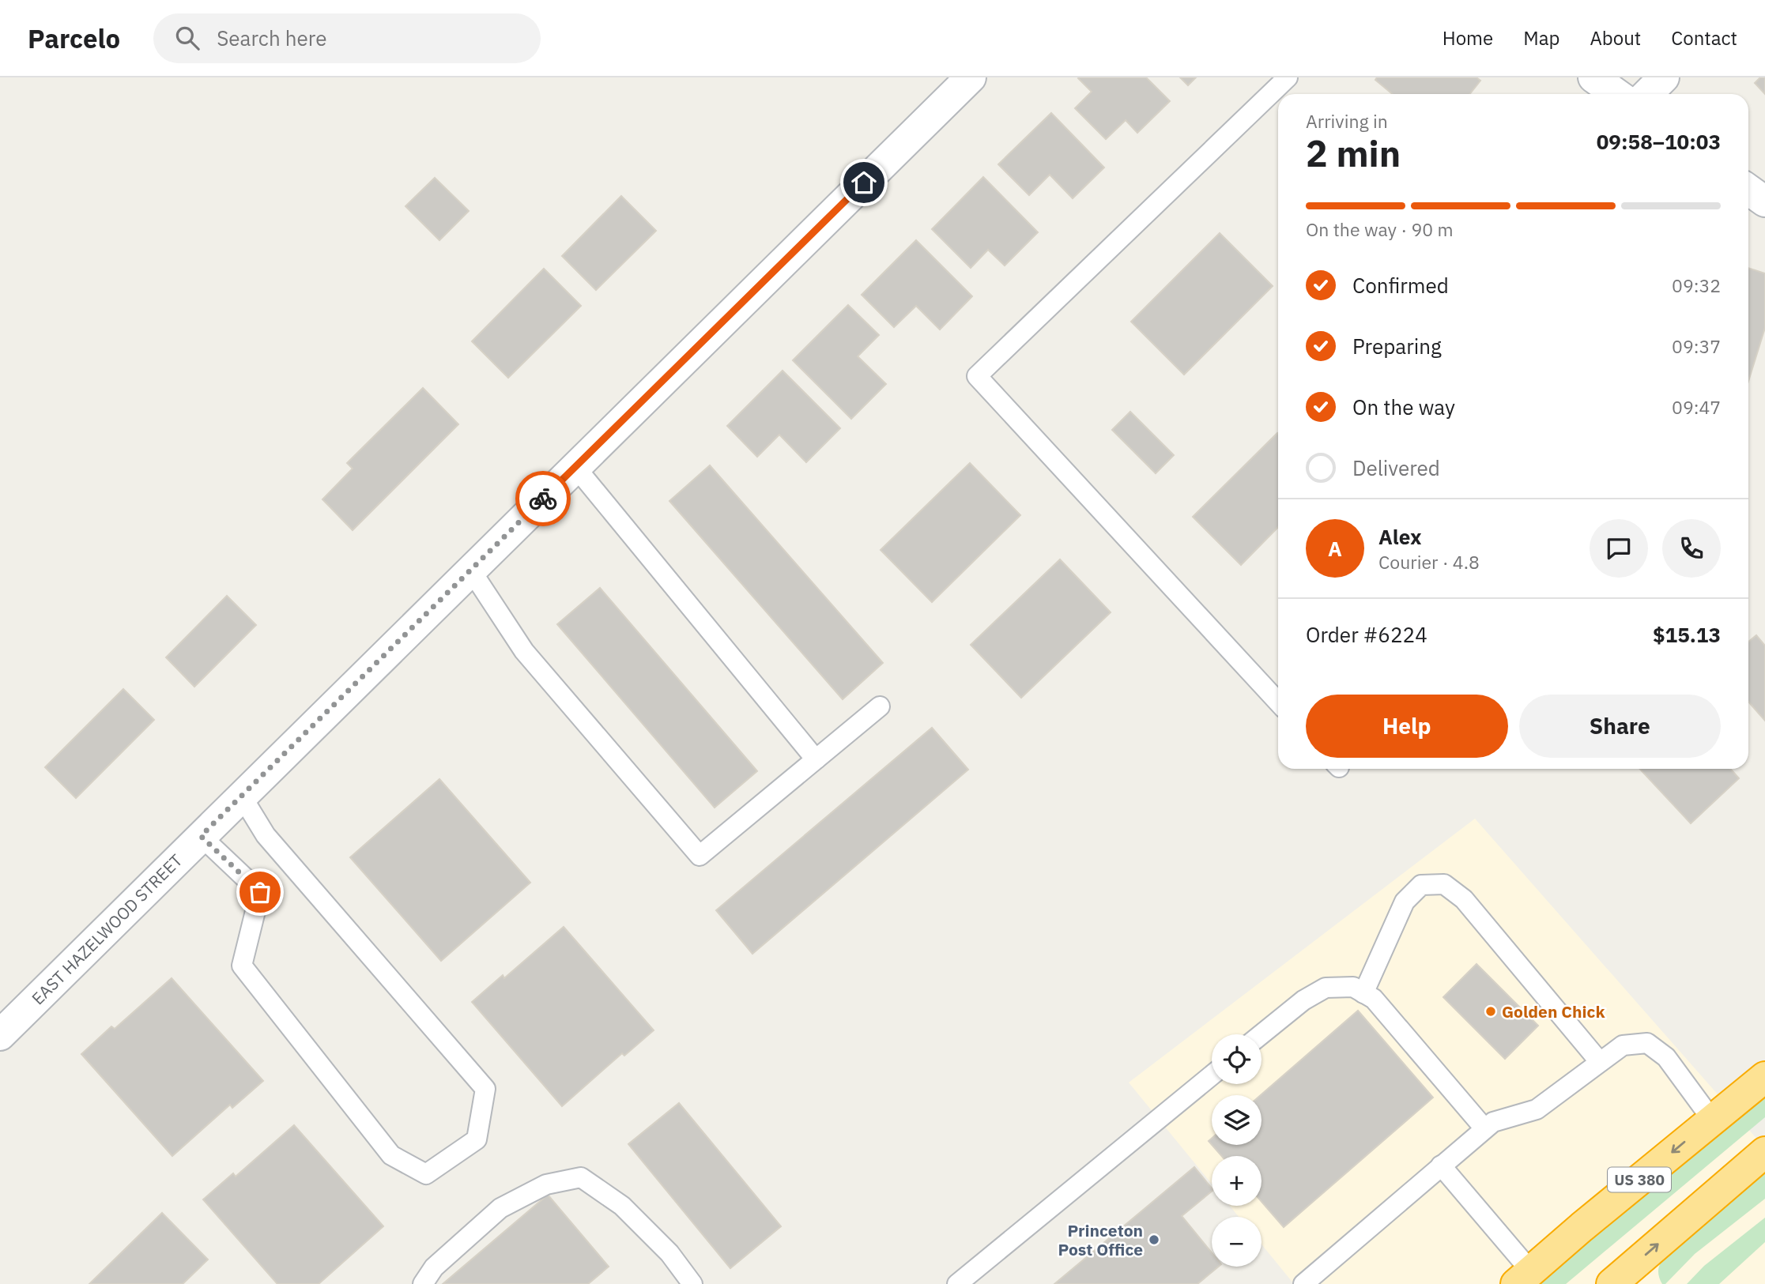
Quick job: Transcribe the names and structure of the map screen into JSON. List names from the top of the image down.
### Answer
{
  "streets": {
    "highway": ["US 380"],
    "street": ["EAST HAZELWOOD STREET"]
  },
  "places": ["Golden Chick", "Princeton Post Office"],
  "page": {
    "header": "Parcelo",
    "search": "Search here",
    "nav": [
      "Home",
      "Map",
      "About",
      "Contact"
    ],
    "heading": ["2 min", "Arriving in", "09:58–10:03"],
    "panel": [
      "Alex",
      "Courier · 4.8",
      "Order #6224",
      "$15.13"
    ],
    "bar": "On the way · 90 m",
    "list": [
      ["Confirmed", "09:32"],
      ["Preparing", "09:37"],
      ["On the way", "09:47"],
      "Delivered"
    ],
    "round": "A",
    "buttons": ["Help", "Share"],
    "map_buttons": ["+", "−"]
  }
}
